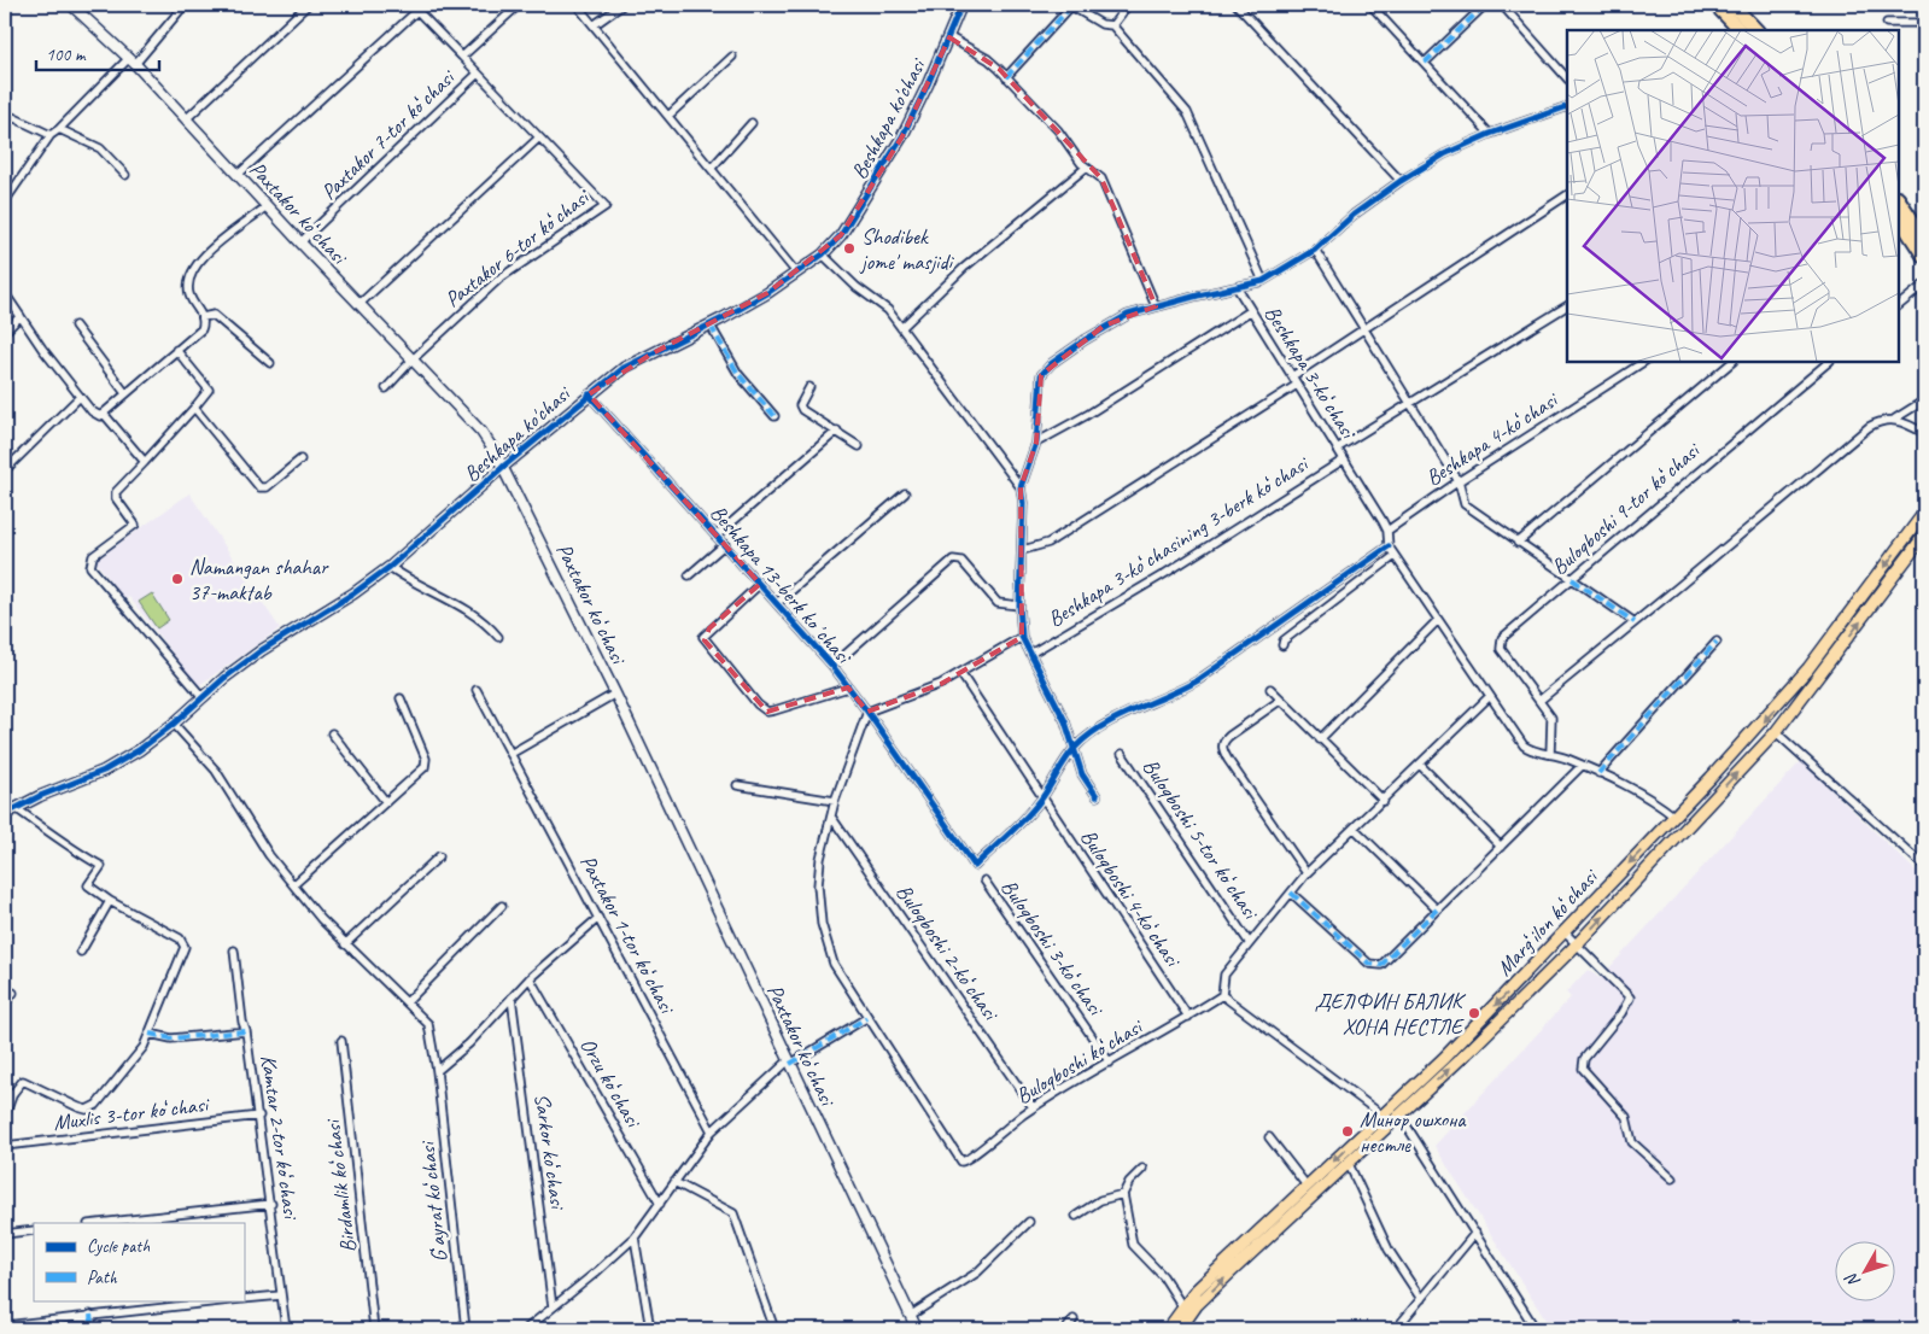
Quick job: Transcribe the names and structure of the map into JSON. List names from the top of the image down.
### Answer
{
  "streets": {
    "main road": ["Beshkapa ko'chasi", "Paxtakor koʻchasi", "Margʻilon koʻchasi"],
    "street": [
      "Paxtakor 7-tor koʻchasi",
      "Paxtakor 6-tor koʻchasi",
      "Beshkapa 3-koʻchasi",
      "Beshkapa 4-koʻchasi",
      "Buloqboshi 9-tor koʻchasi",
      "Beshkapa 3-koʻchasining 3-berk koʻchasi",
      "Beshkapa 13-berk koʼchasi",
      "Buloqboshi 5-tor koʻchasi",
      "Buloqboshi 4-koʻchasi",
      "Paxtakor 1-tor koʻchasi",
      "Buloqboshi 3-koʻchasi",
      "Buloqboshi 2-koʻchasi",
      "Buloqboshi koʻchasi",
      "Orzu koʻchasi",
      "Muxlis 3-tor koʻchasi",
      "Kamtar 2-tor koʻchasi",
      "Sarkor koʻchasi",
      "Birdamlik koʻchasi",
      "Gʻayrat koʻchasi"
    ]
  },
  "crossings": [
    ["Beshkapa ko'chasi", "Paxtakor koʻchasi"],
    ["Beshkapa ko'chasi", "Beshkapa 13-berk koʼchasi"],
    ["Beshkapa ko'chasi", "Gʻayrat koʻchasi"],
    ["Paxtakor 7-tor koʻchasi", "Paxtakor koʻchasi"],
    ["Paxtakor 7-tor koʻchasi", "Paxtakor 6-tor koʻchasi"],
    ["Paxtakor koʻchasi", "Paxtakor 6-tor koʻchasi"],
    ["Beshkapa 3-koʻchasi", "Beshkapa 4-koʻchasi"],
    ["Beshkapa 3-koʻchasi", "Beshkapa 3-koʻchasining 3-berk koʻchasi"],
    ["Beshkapa 13-berk koʼchasi", "Buloqboshi 4-koʻchasi"],
    ["Buloqboshi 4-koʻchasi", "Buloqboshi koʻchasi"],
    ["Buloqboshi 3-koʻchasi", "Buloqboshi koʻchasi"],
    ["Buloqboshi 2-koʻchasi", "Buloqboshi koʻchasi"],
    ["Muxlis 3-tor koʻchasi", "Kamtar 2-tor koʻchasi"]
  ],
  "places": [
    "Shodibek jome' masjidi",
    "Namangan shahar 37-maktab",
    "ДЕЛФИН БАЛИК ХОНА НЕСТЛЕ",
    "Минор ошхона нестле"
  ],
  "legend": ["Cycle path", "Path"],
  "scale_bar": "100 m",
  "north": "bottom left"
}
